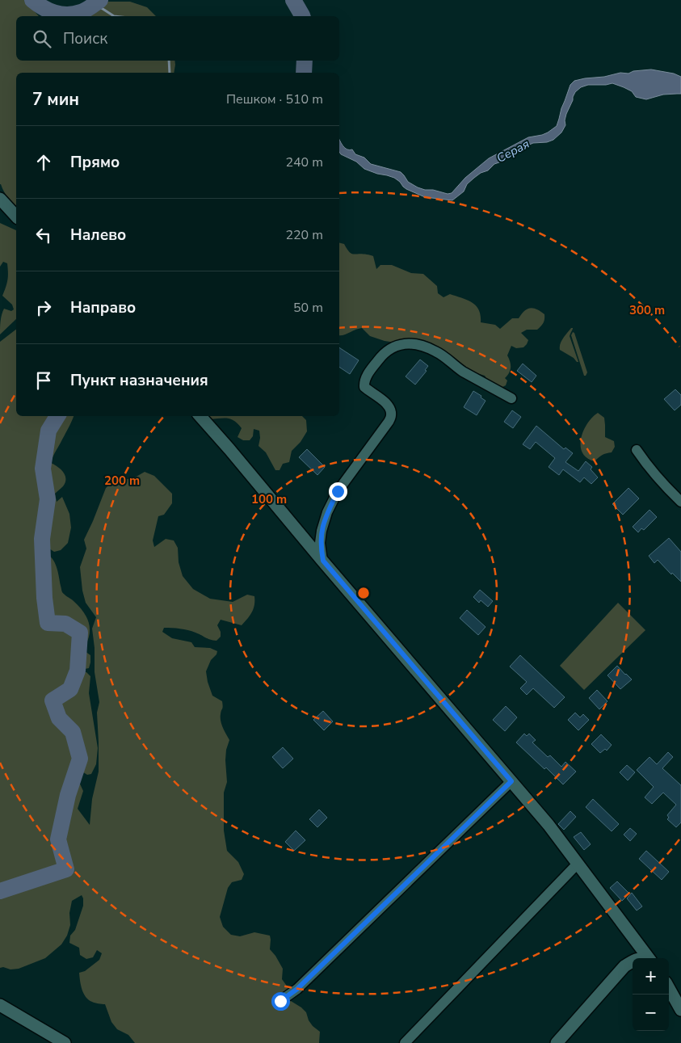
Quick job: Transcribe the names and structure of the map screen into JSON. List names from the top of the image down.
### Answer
{
  "water": ["Серая"],
  "page": {
    "search": "Поиск",
    "heading": ["7 мин", "Пешком · 510 m"],
    "list": [
      ["Прямо", "240 m"],
      ["Налево", "220 m"],
      ["Направо", "50 m"],
      "Пункт назначения"
    ],
    "map_buttons": ["+", "−"]
  },
  "rings": ["300 m", "200 m", "100 m"]
}
